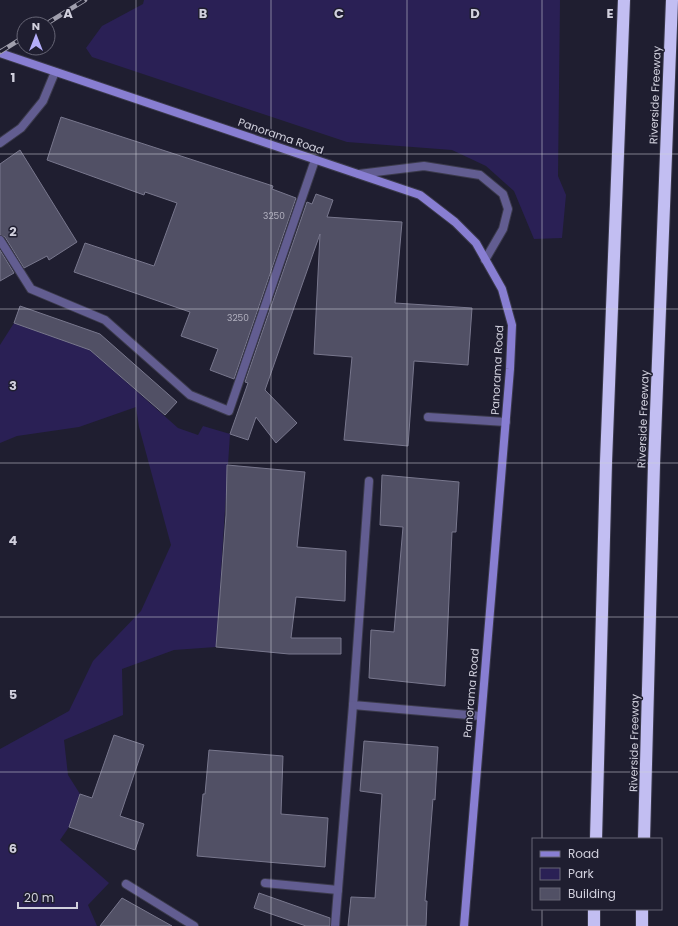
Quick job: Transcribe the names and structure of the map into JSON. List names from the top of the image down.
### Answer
{
  "streets": {
    "highway": ["Riverside Freeway"],
    "street": ["Panorama Road"]
  },
  "house_numbers": ["3250", "3250"],
  "legend": ["Road", "Park", "Building"],
  "scale_bar": "20 m",
  "north": "top",
  "grid": {
    "columns": [
      "A",
      "B",
      "C",
      "D",
      "E"
    ],
    "rows": [
      "1",
      "2",
      "3",
      "4",
      "5",
      "6"
    ]
  }
}
